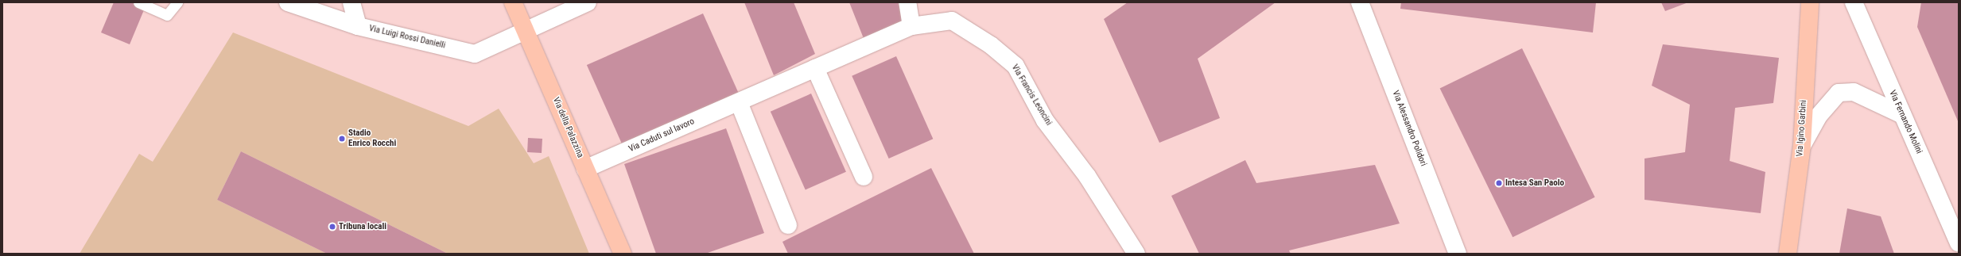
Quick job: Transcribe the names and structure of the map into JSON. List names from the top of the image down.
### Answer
{
  "streets": {
    "main road": ["Via della Palazzina", "Via Igino Garbini"],
    "street": [
      "Via Luigi Rossi Danielli",
      "Via Francis Leoncini",
      "Via Fernando Molini",
      "Via Alessandro Polidori",
      "Via Caduti sul lavoro"
    ]
  },
  "crossings": [
    ["Via Luigi Rossi Danielli", "Via della Palazzina"],
    ["Via Francis Leoncini", "Via Caduti sul lavoro"],
    ["Via della Palazzina", "Via Caduti sul lavoro"]
  ],
  "places": ["Stadio Enrico Rocchi", "Intesa San Paolo", "Tribuna locali"]
}
